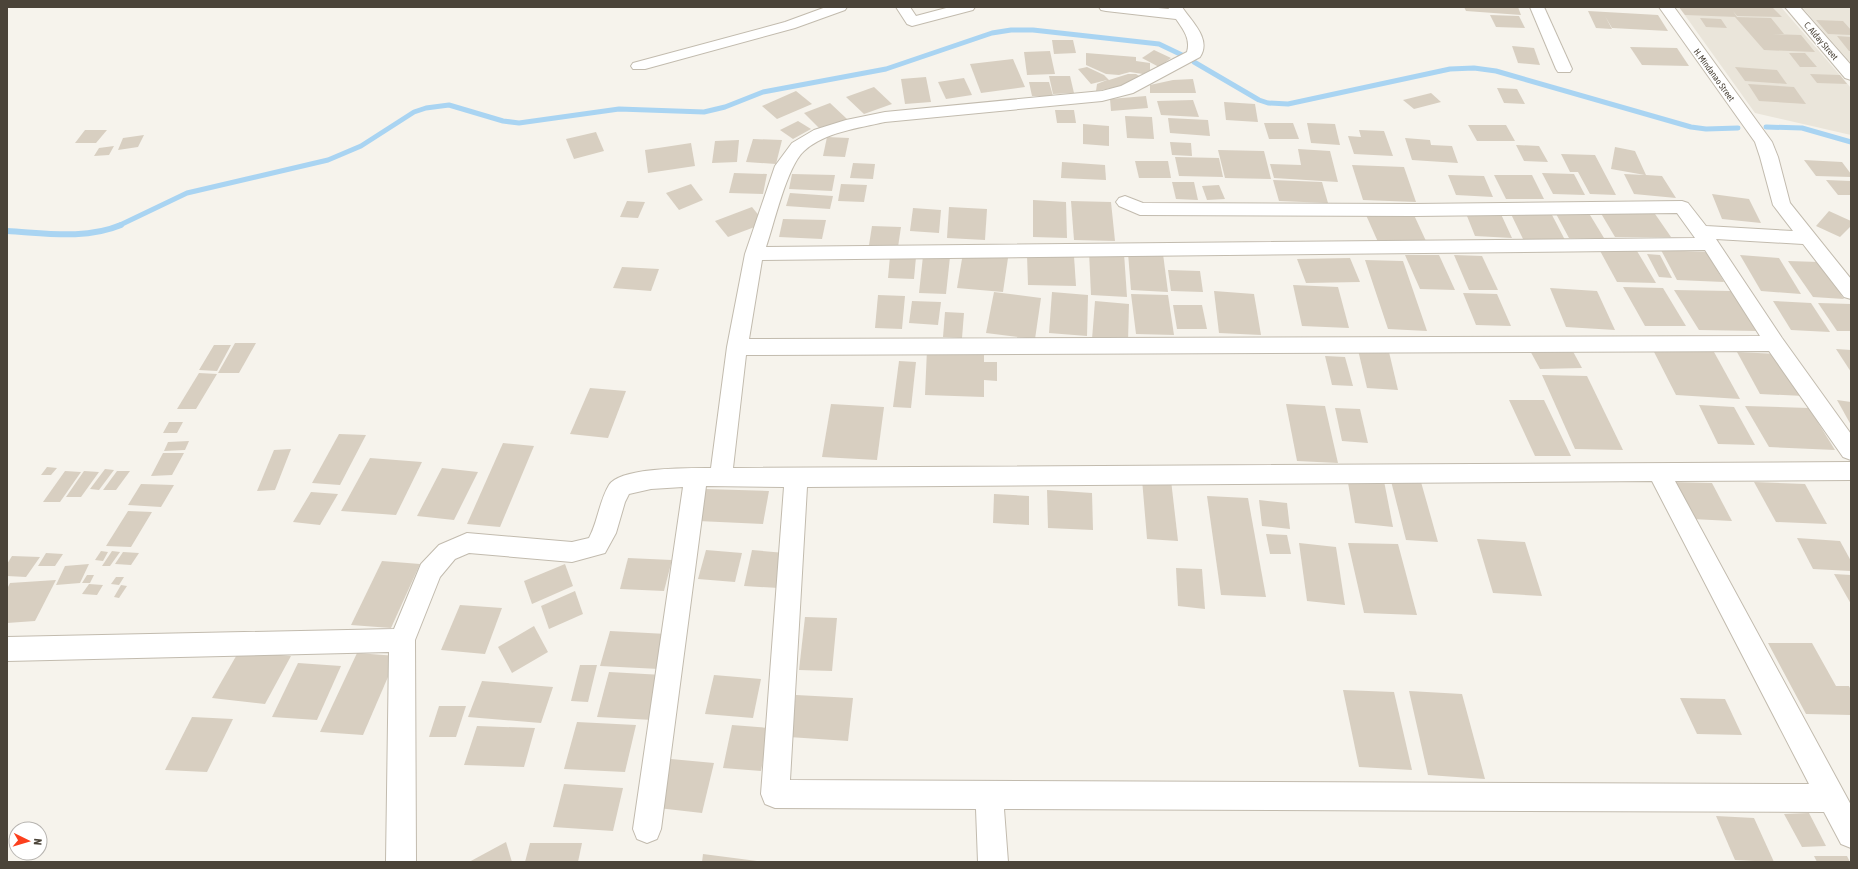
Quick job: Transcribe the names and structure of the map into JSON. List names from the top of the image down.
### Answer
{
  "streets": {
    "street": ["C. Alday Street", "H. Mindanao Street"]
  },
  "north": "right"
}
